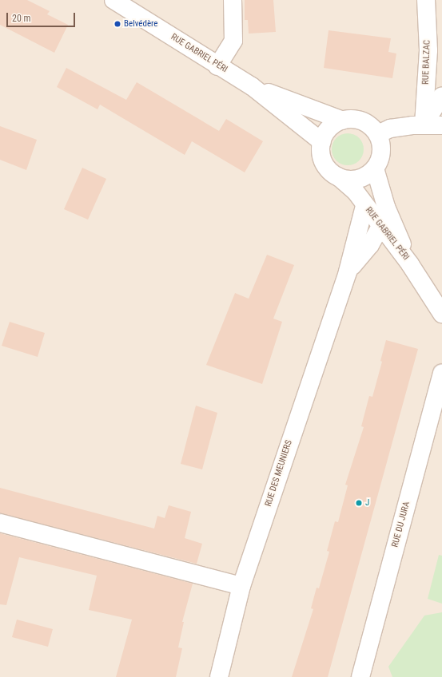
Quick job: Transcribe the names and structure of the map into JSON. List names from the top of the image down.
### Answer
{
  "streets": {
    "street": [
      "RUE GABRIEL PÉRI",
      "RUE BALZAC",
      "RUE DES MEUNIERS",
      "RUE DU JURA"
    ]
  },
  "crossings": [
    ["RUE GABRIEL PÉRI", "RUE DES MEUNIERS"]
  ],
  "places": ["Belvédère", "J"],
  "scale_bar": "20 m"
}
